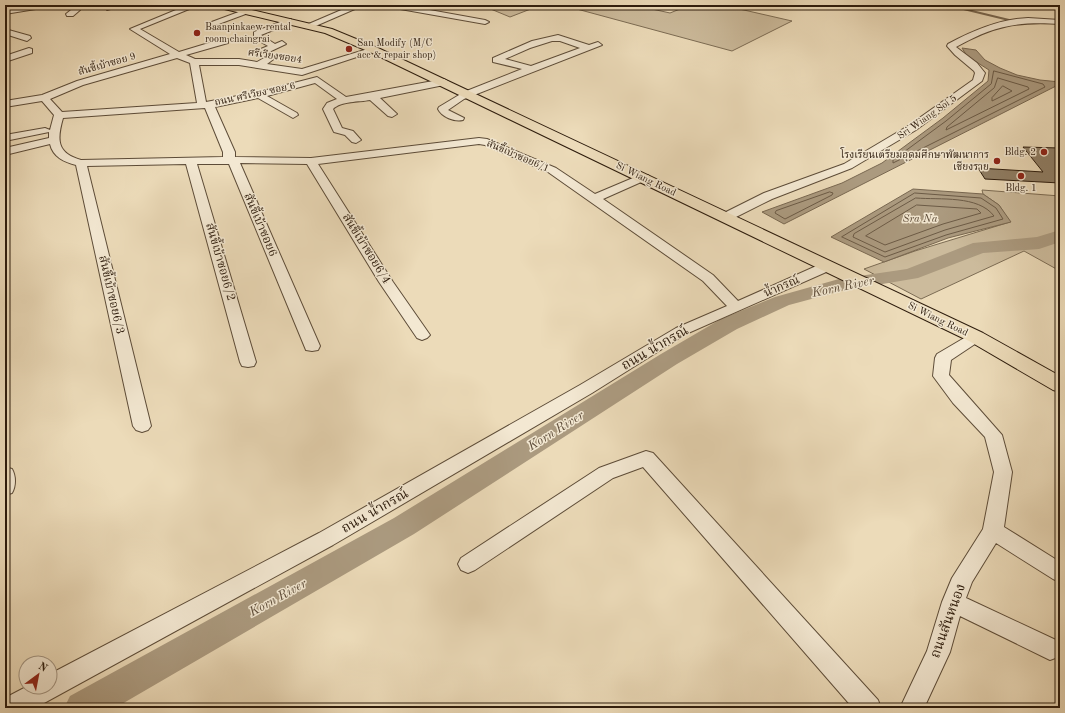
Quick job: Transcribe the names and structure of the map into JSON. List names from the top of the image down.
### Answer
{
  "streets": {
    "main road": ["Si Wiang Road"],
    "street": [
      "ศรีเวียงซอย4",
      "สันขี้เบ้าซอย 9",
      "ถนน ศรีเวียง ซอย 6",
      "Sri Wiang Soi 5",
      "สันขี้เบ้าซอย6/1",
      "สันขี้เบ้าซอย6",
      "สันขี้เบ้าซอย6/4",
      "สันขี้เบ้าซอย6/2",
      "น้ำกรณ์",
      "สันขี้เบ้าซอย6/3",
      "ถนน น้ำกรณ์",
      "ถนนสันหนอง"
    ]
  },
  "crossings": [
    ["ศรีเวียงซอย4", "Si Wiang Road"],
    ["ศรีเวียงซอย4", "สันขี้เบ้าซอย6"],
    ["ถนน ศรีเวียง ซอย 6", "สันขี้เบ้าซอย6"],
    ["Sri Wiang Soi 5", "Si Wiang Road"],
    ["สันขี้เบ้าซอย6/1", "สันขี้เบ้าซอย6"],
    ["สันขี้เบ้าซอย6/1", "สันขี้เบ้าซอย6/4"],
    ["สันขี้เบ้าซอย6/1", "สันขี้เบ้าซอย6/2"],
    ["สันขี้เบ้าซอย6/1", "น้ำกรณ์"],
    ["สันขี้เบ้าซอย6/1", "สันขี้เบ้าซอย6/3"],
    ["สันขี้เบ้าซอย6/1", "ถนน น้ำกรณ์"],
    ["Si Wiang Road", "น้ำกรณ์"],
    ["Si Wiang Road", "ถนนสันหนอง"],
    ["น้ำกรณ์", "ถนน น้ำกรณ์"]
  ],
  "water": ["Sra Na", "Korn River"],
  "places": [
    "Baanpinkaew rental room chaingrai",
    "San Modify (M/C acc & repair shop)",
    "Bldg. 2",
    "โรงเรียนเตรียมอุดมศึกษาพัฒนาการ เชียงราย",
    "Bldg. 1"
  ],
  "north": "top right"
}
